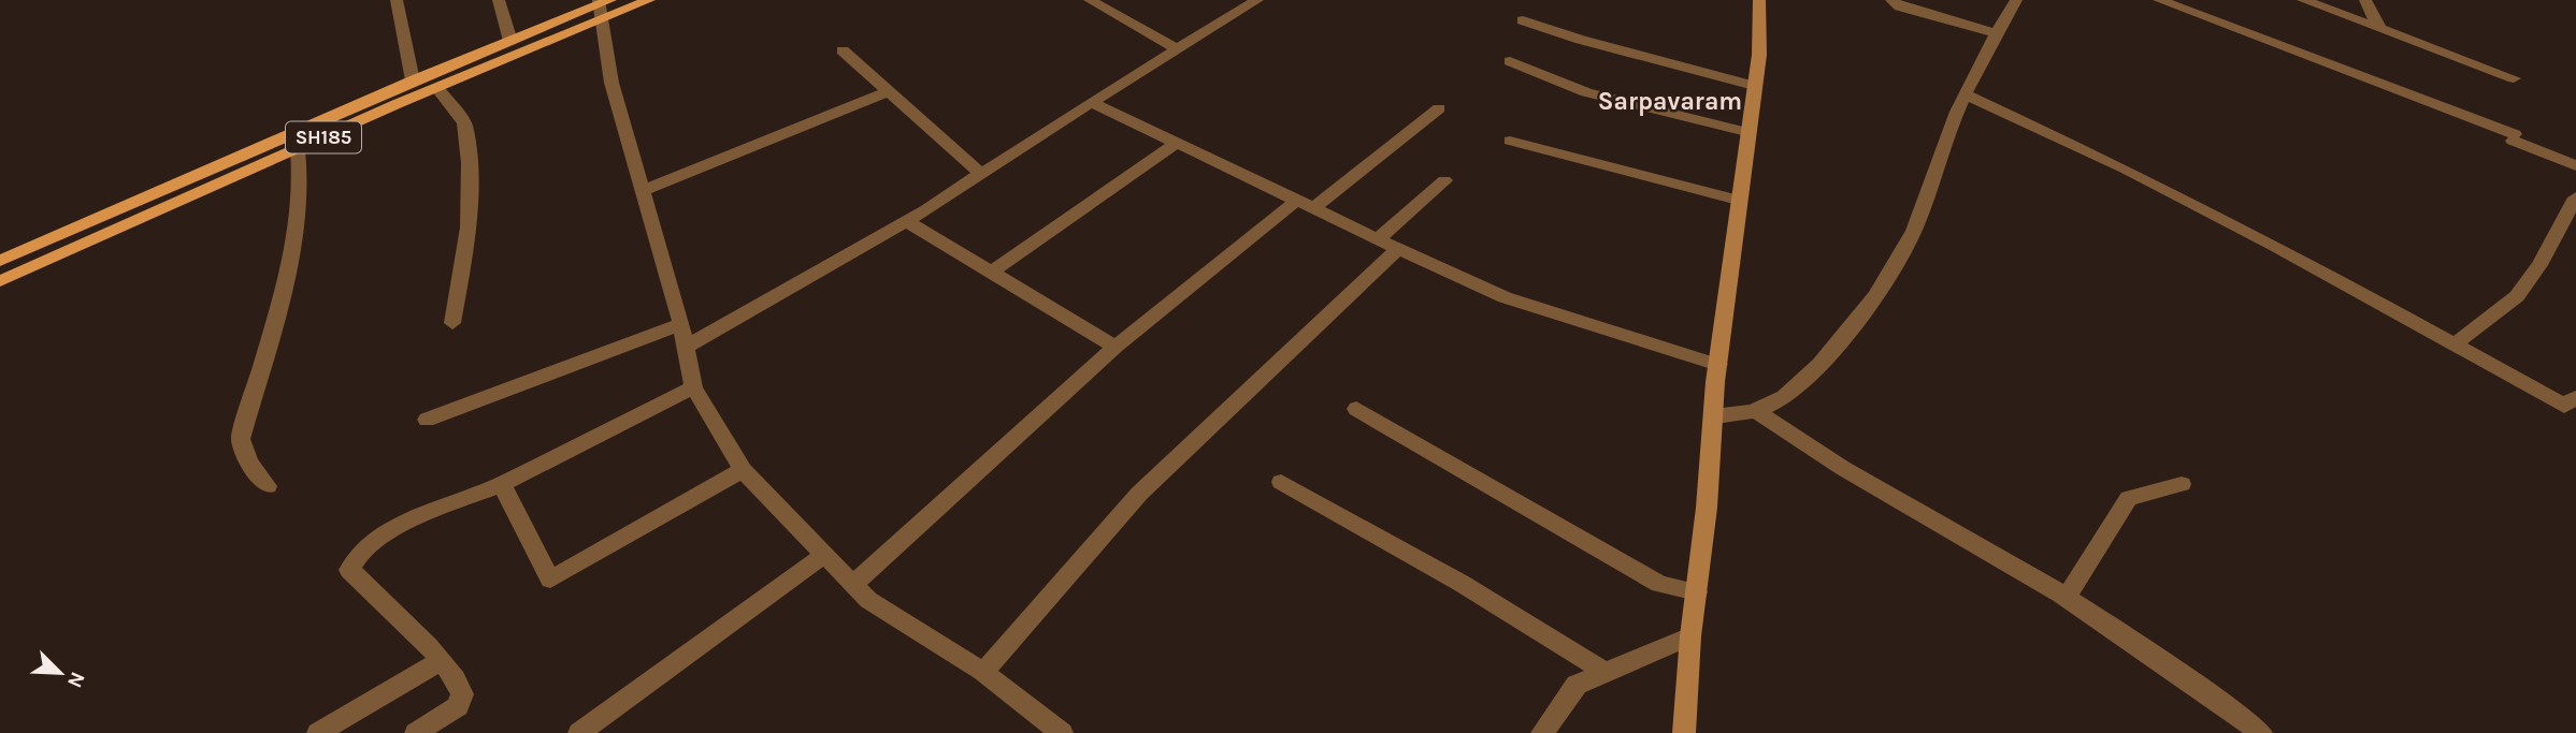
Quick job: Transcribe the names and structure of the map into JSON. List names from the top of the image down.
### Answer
{
  "streets": {
    "main road": ["SH185"]
  },
  "districts": ["Sarpavaram"],
  "north": "bottom right"
}
